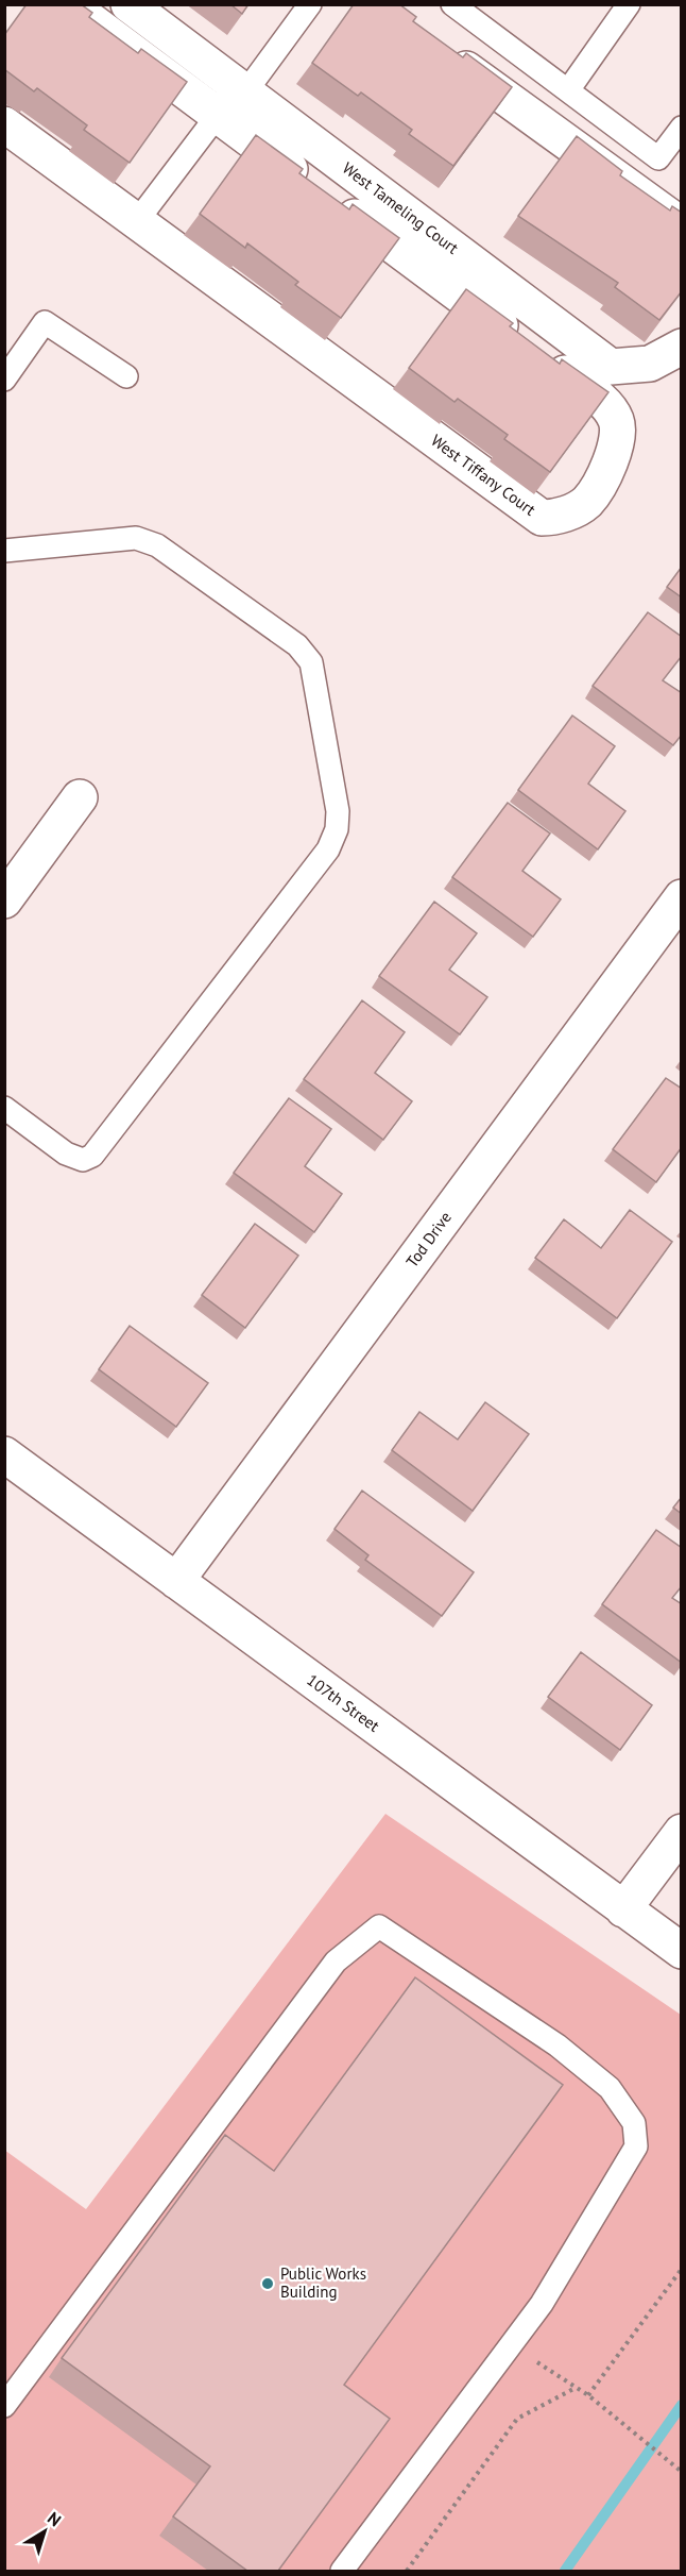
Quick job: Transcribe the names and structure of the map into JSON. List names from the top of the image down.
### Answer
{
  "streets": {
    "street": [
      "West Tameling Court",
      "West Tiffany Court",
      "Tod Drive",
      "107th Street"
    ]
  },
  "crossings": [
    ["Tod Drive", "107th Street"]
  ],
  "places": ["Public Works Building"],
  "north": "top right"
}
